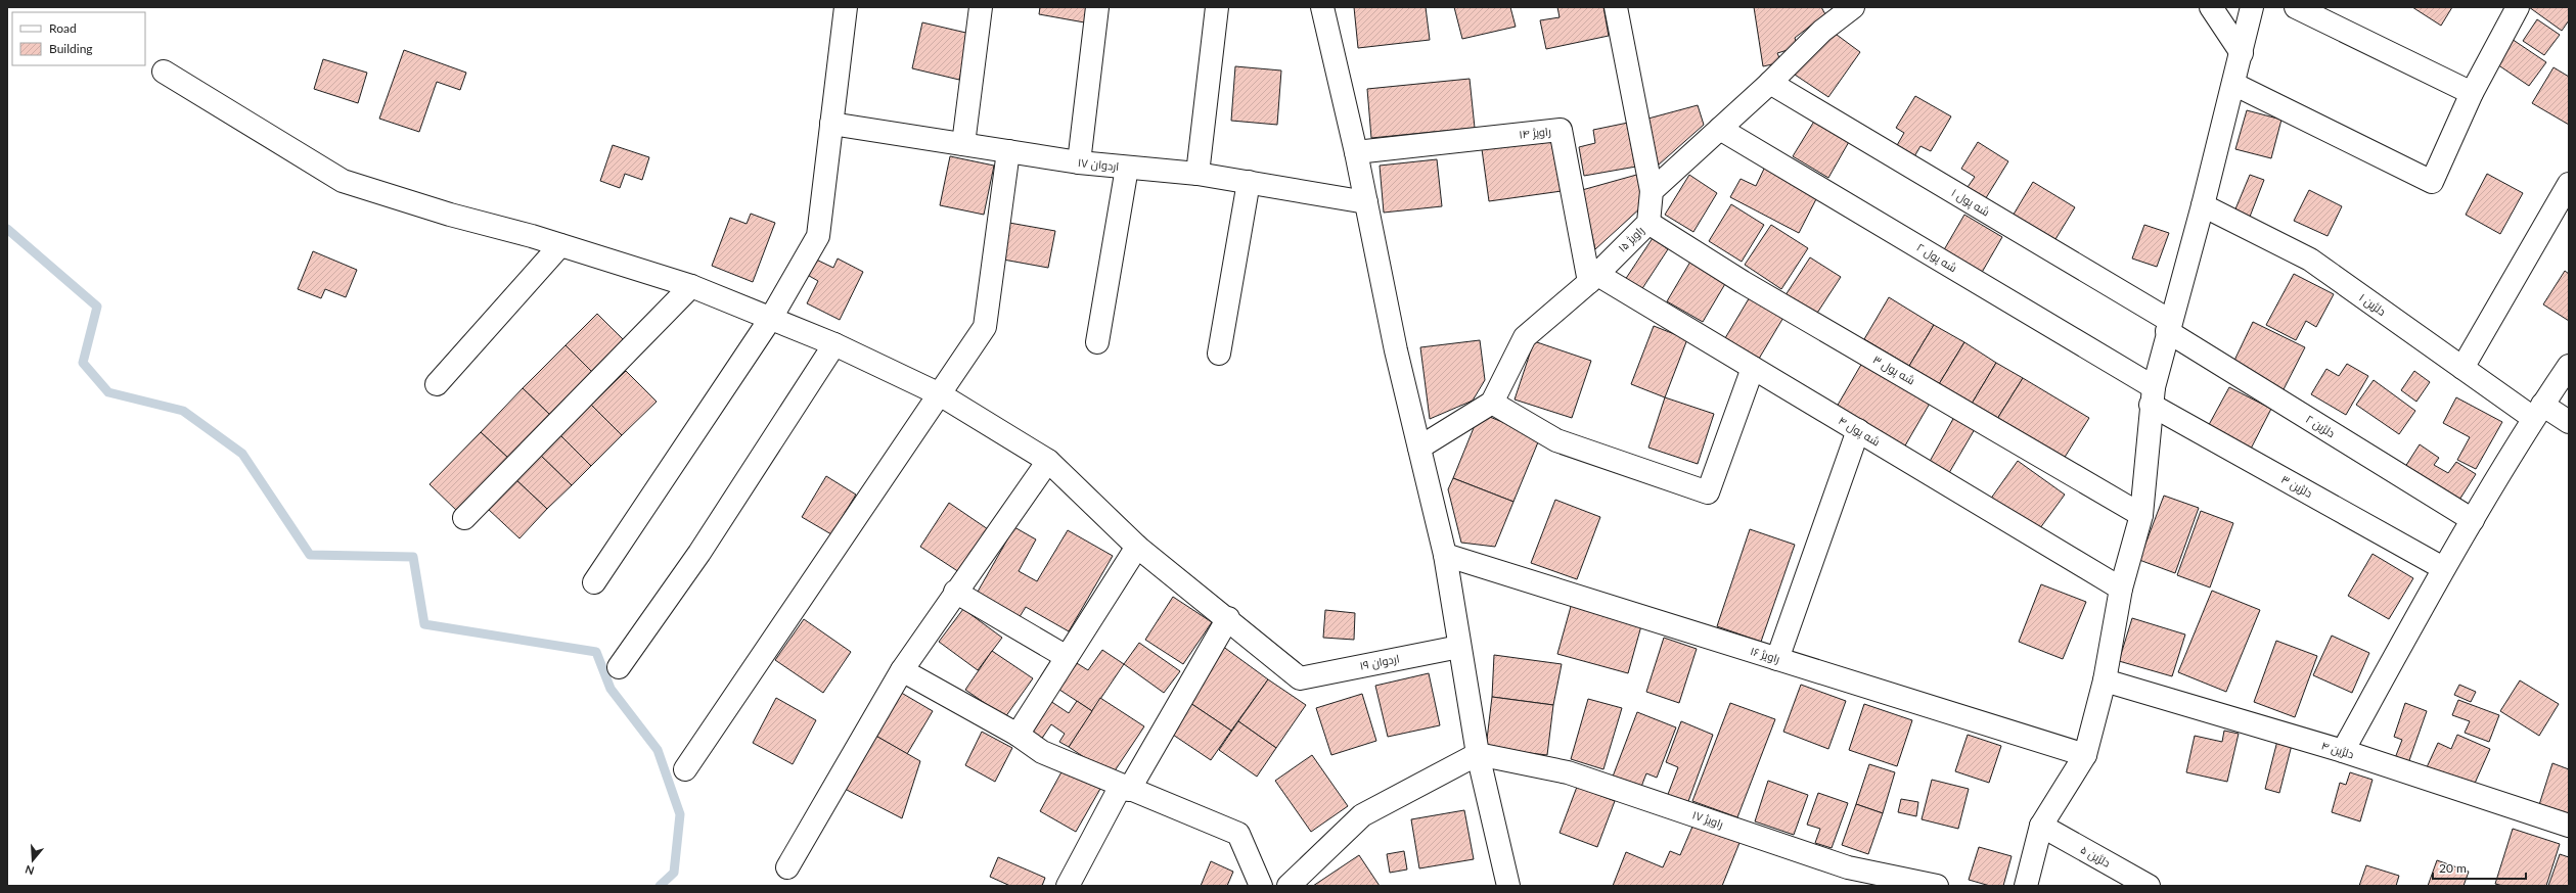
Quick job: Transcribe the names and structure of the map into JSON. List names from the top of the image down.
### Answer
{
  "streets": {
    "street": [
      "راویژ ۱۴",
      "اردوان ۱۷",
      "شه پول ۱",
      "راویژ ۱۵",
      "شه پول ۲",
      "دلژین ۱",
      "شه پول ۳",
      "دلژین ۲",
      "شه پول ۴",
      "دلژین ۳",
      "راویژ ۱۶",
      "اردوان ۱۹",
      "دلژین ۴",
      "راویژ ۱۷",
      "دلژین ۵"
    ]
  },
  "crossings": [
    ["راویژ ۱۴", "راویژ ۱۵"],
    ["راویژ ۱۴", "شه پول ۴"],
    ["شه پول ۱", "دلژین ۲"],
    ["راویژ ۱۵", "شه پول ۳"],
    ["راویژ ۱۵", "شه پول ۴"],
    ["شه پول ۲", "دلژین ۳"]
  ],
  "legend": ["Road", "Building"],
  "scale_bar": "20 m",
  "north": "bottom"
}
